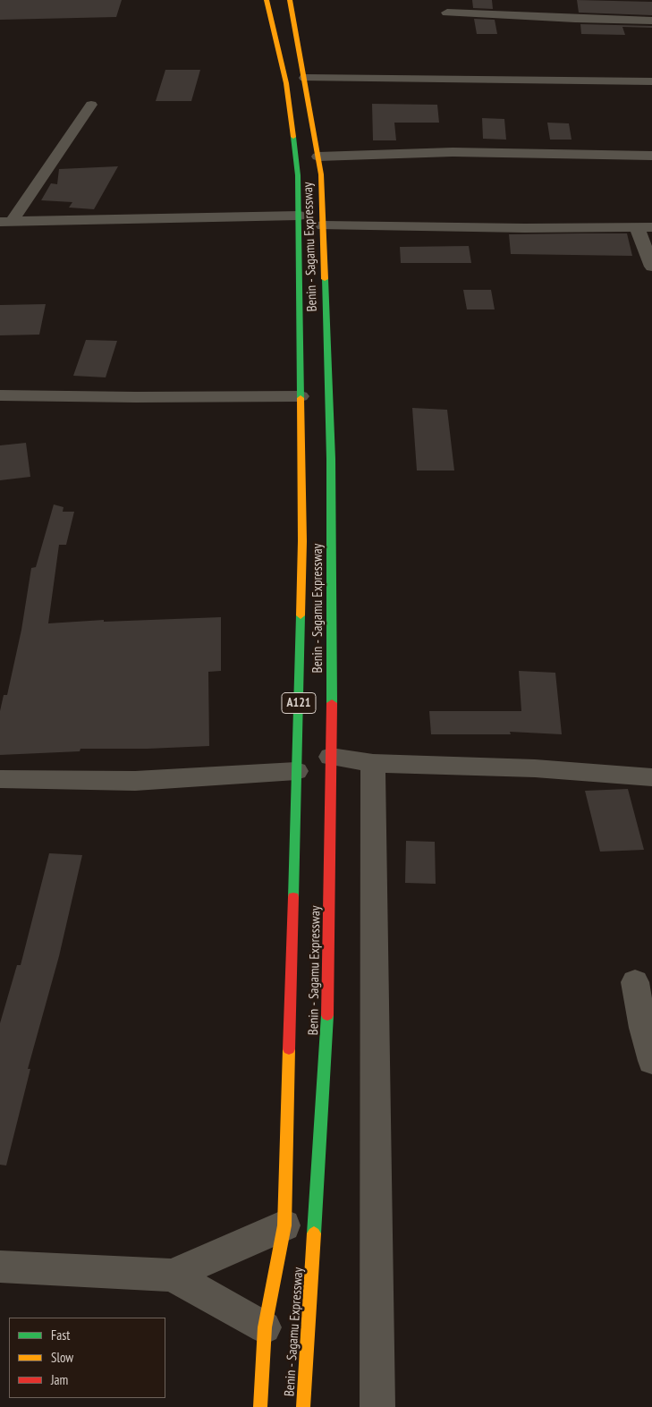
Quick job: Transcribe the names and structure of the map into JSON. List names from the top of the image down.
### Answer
{
  "streets": {
    "highway": ["Benin - Sagamu Expressway", "A121"]
  },
  "legend": ["Fast", "Slow", "Jam"]
}
